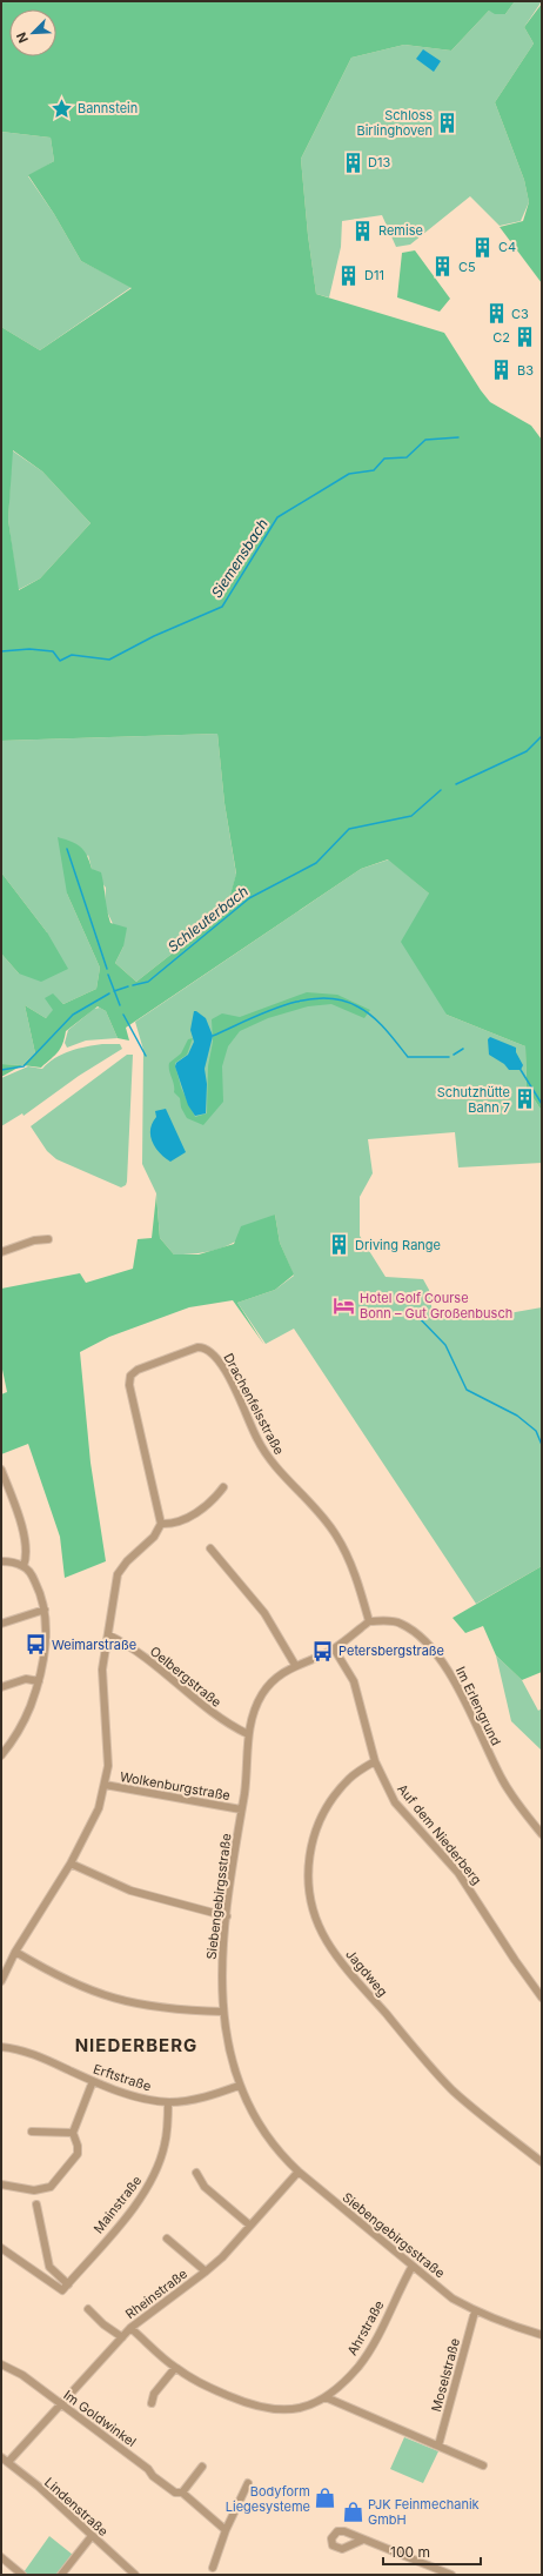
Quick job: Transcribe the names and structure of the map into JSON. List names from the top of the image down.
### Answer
{
  "streets": {
    "street": [
      "Drachenfelsstraße",
      "Oelbergstraße",
      "Im Erlengrund",
      "Wolkenburgstraße",
      "Auf dem Niederberg",
      "Siebengebirgsstraße",
      "Jagdweg",
      "Erftstraße",
      "Mainstraße",
      "Rheinstraße",
      "Ahrstraße",
      "Moselstraße",
      "Im Goldwinkel",
      "Lindenstraße"
    ]
  },
  "crossings": [
    ["Drachenfelsstraße", "Im Erlengrund"],
    ["Drachenfelsstraße", "Siebengebirgsstraße"],
    ["Oelbergstraße", "Siebengebirgsstraße"],
    ["Im Erlengrund", "Siebengebirgsstraße"],
    ["Wolkenburgstraße", "Siebengebirgsstraße"],
    ["Auf dem Niederberg", "Siebengebirgsstraße"],
    ["Auf dem Niederberg", "Jagdweg"],
    ["Siebengebirgsstraße", "Erftstraße"],
    ["Siebengebirgsstraße", "Rheinstraße"],
    ["Siebengebirgsstraße", "Ahrstraße"],
    ["Siebengebirgsstraße", "Moselstraße"],
    ["Erftstraße", "Mainstraße"],
    ["Rheinstraße", "Ahrstraße"],
    ["Rheinstraße", "Im Goldwinkel"],
    ["Rheinstraße", "Lindenstraße"]
  ],
  "districts": ["NIEDERBERG"],
  "water": ["Siemensbach", "Schleuterbach"],
  "places": {
    "place": ["Bannstein"],
    "building": [
      "Schloss Birlinghoven",
      "D13",
      "Remise",
      "C4",
      "C5",
      "D11",
      "C3",
      "C2",
      "B3",
      "Schutzhütte Bahn 7",
      "Driving Range"
    ],
    "hotel": ["Hotel Golf Course Bonn – Gut Großenbusch"],
    "bus stop": ["Weimarstraße", "Petersbergstraße"],
    "shop": ["Bodyform Liegesysteme", "PJK Feinmechanik GmbH"]
  },
  "scale_bar": "100 m",
  "north": "bottom left"
}
